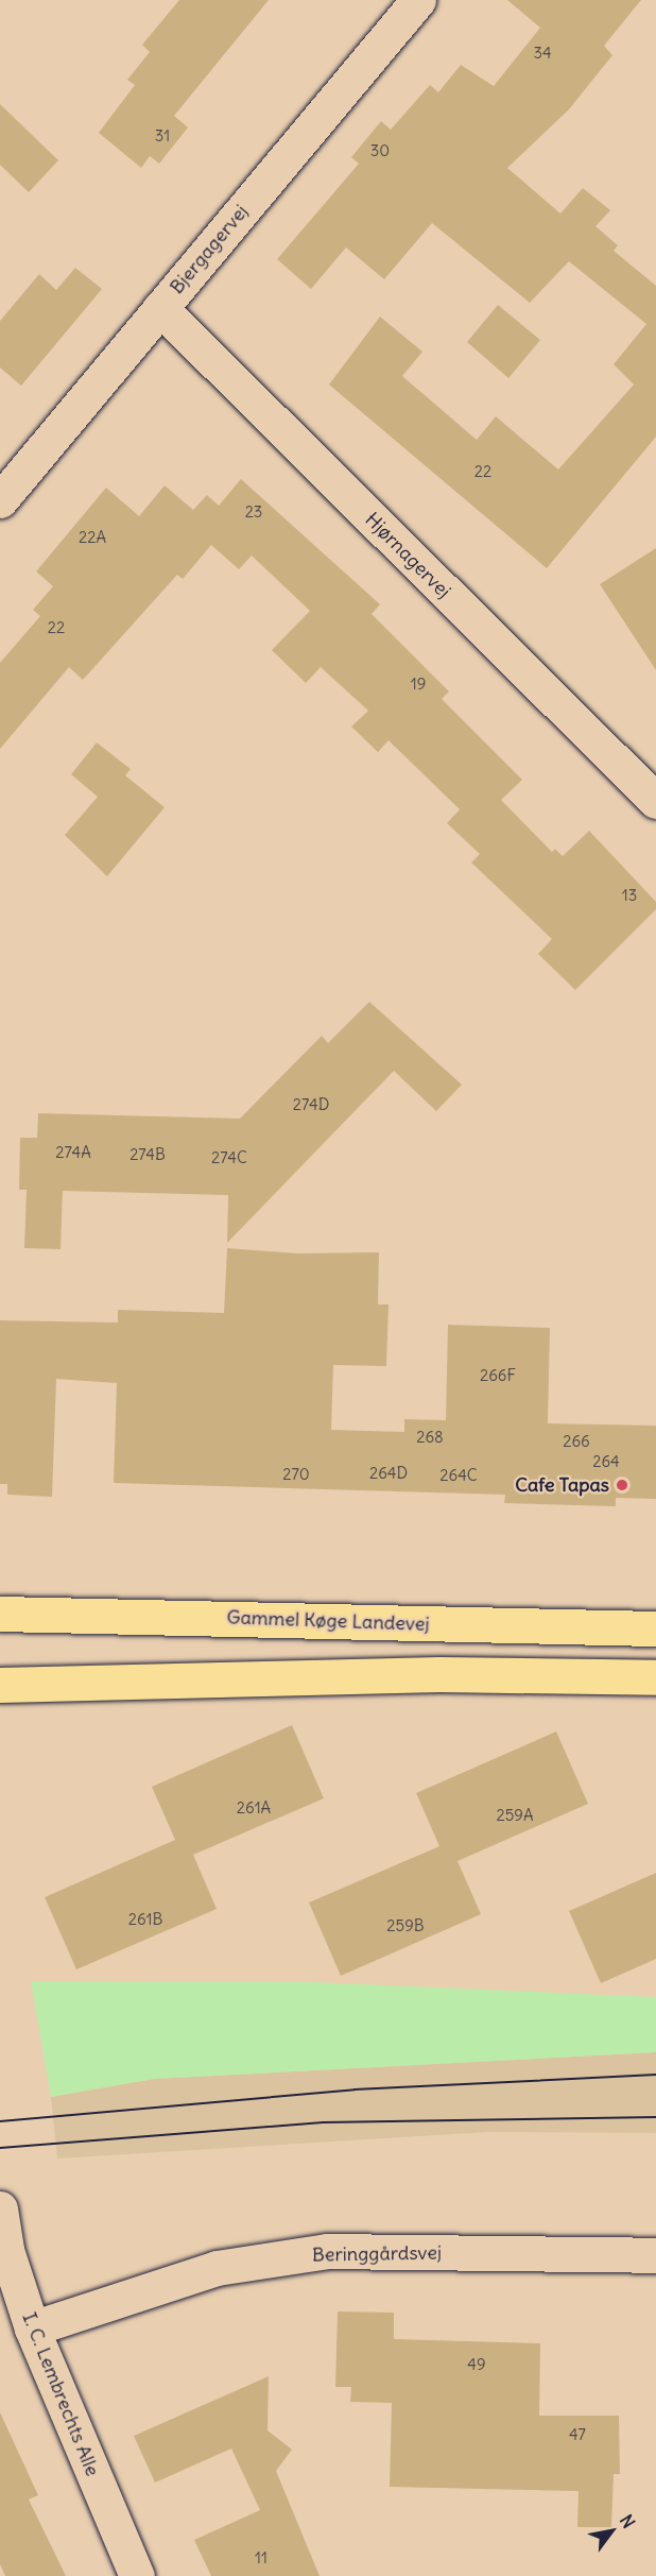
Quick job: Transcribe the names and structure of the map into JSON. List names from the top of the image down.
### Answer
{
  "streets": {
    "main road": ["Gammel Køge Landevej"],
    "street": [
      "Bjergagervej",
      "Hjørnagervej",
      "Beringgårdsvej",
      "I. C. Lembrechts Alle"
    ]
  },
  "crossings": [
    ["Bjergagervej", "Hjørnagervej"],
    ["Beringgårdsvej", "I. C. Lembrechts Alle"]
  ],
  "places": ["Cafe Tapas"],
  "house_numbers": [
    "34",
    "31",
    "30",
    "22",
    "23",
    "22A",
    "22",
    "19",
    "13",
    "274D",
    "274A",
    "274B",
    "274C",
    "266F",
    "268",
    "266",
    "264",
    "264D",
    "270",
    "264C",
    "261A",
    "259A",
    "261B",
    "259B",
    "49",
    "47",
    "11"
  ],
  "north": "top right"
}
